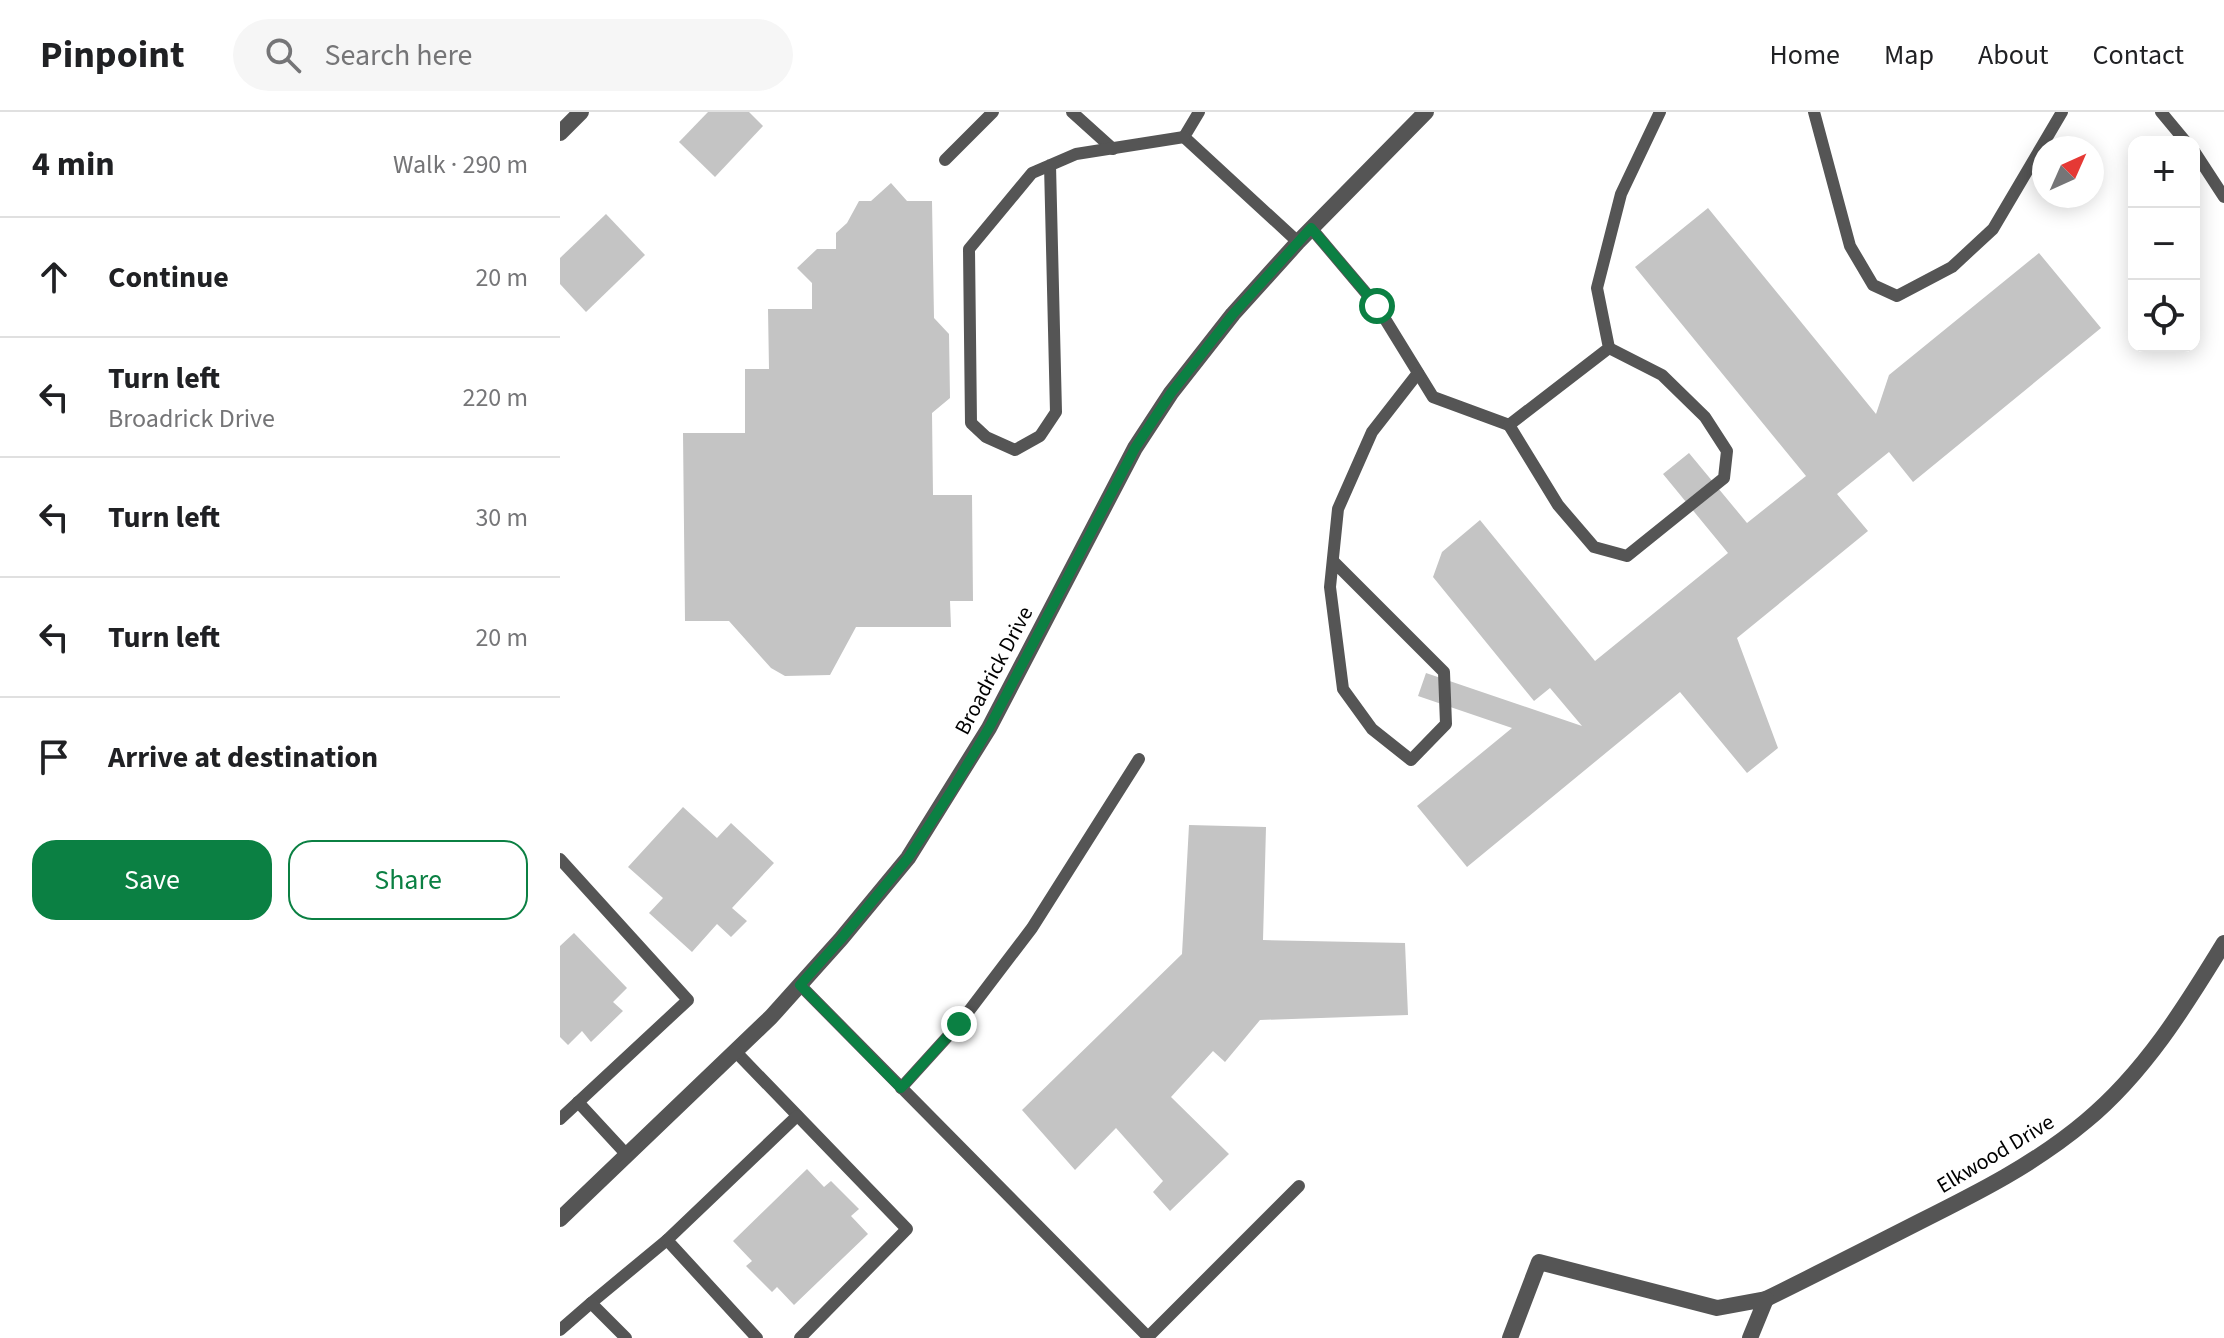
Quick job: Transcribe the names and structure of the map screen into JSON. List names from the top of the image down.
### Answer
{
  "streets": {
    "street": ["Broadrick Drive", "Elkwood Drive"]
  },
  "north": "top right",
  "page": {
    "header": "Pinpoint",
    "search": "Search here",
    "nav": [
      "Home",
      "Map",
      "About",
      "Contact"
    ],
    "heading": ["4 min", "Walk · 290 m"],
    "map_buttons": ["+", "−"],
    "list": [
      ["Continue", "20 m"],
      ["Turn left", "Broadrick Drive", "220 m"],
      ["Turn left", "30 m"],
      ["Turn left", "20 m"],
      "Arrive at destination"
    ],
    "buttons": ["Save", "Share"]
  }
}
